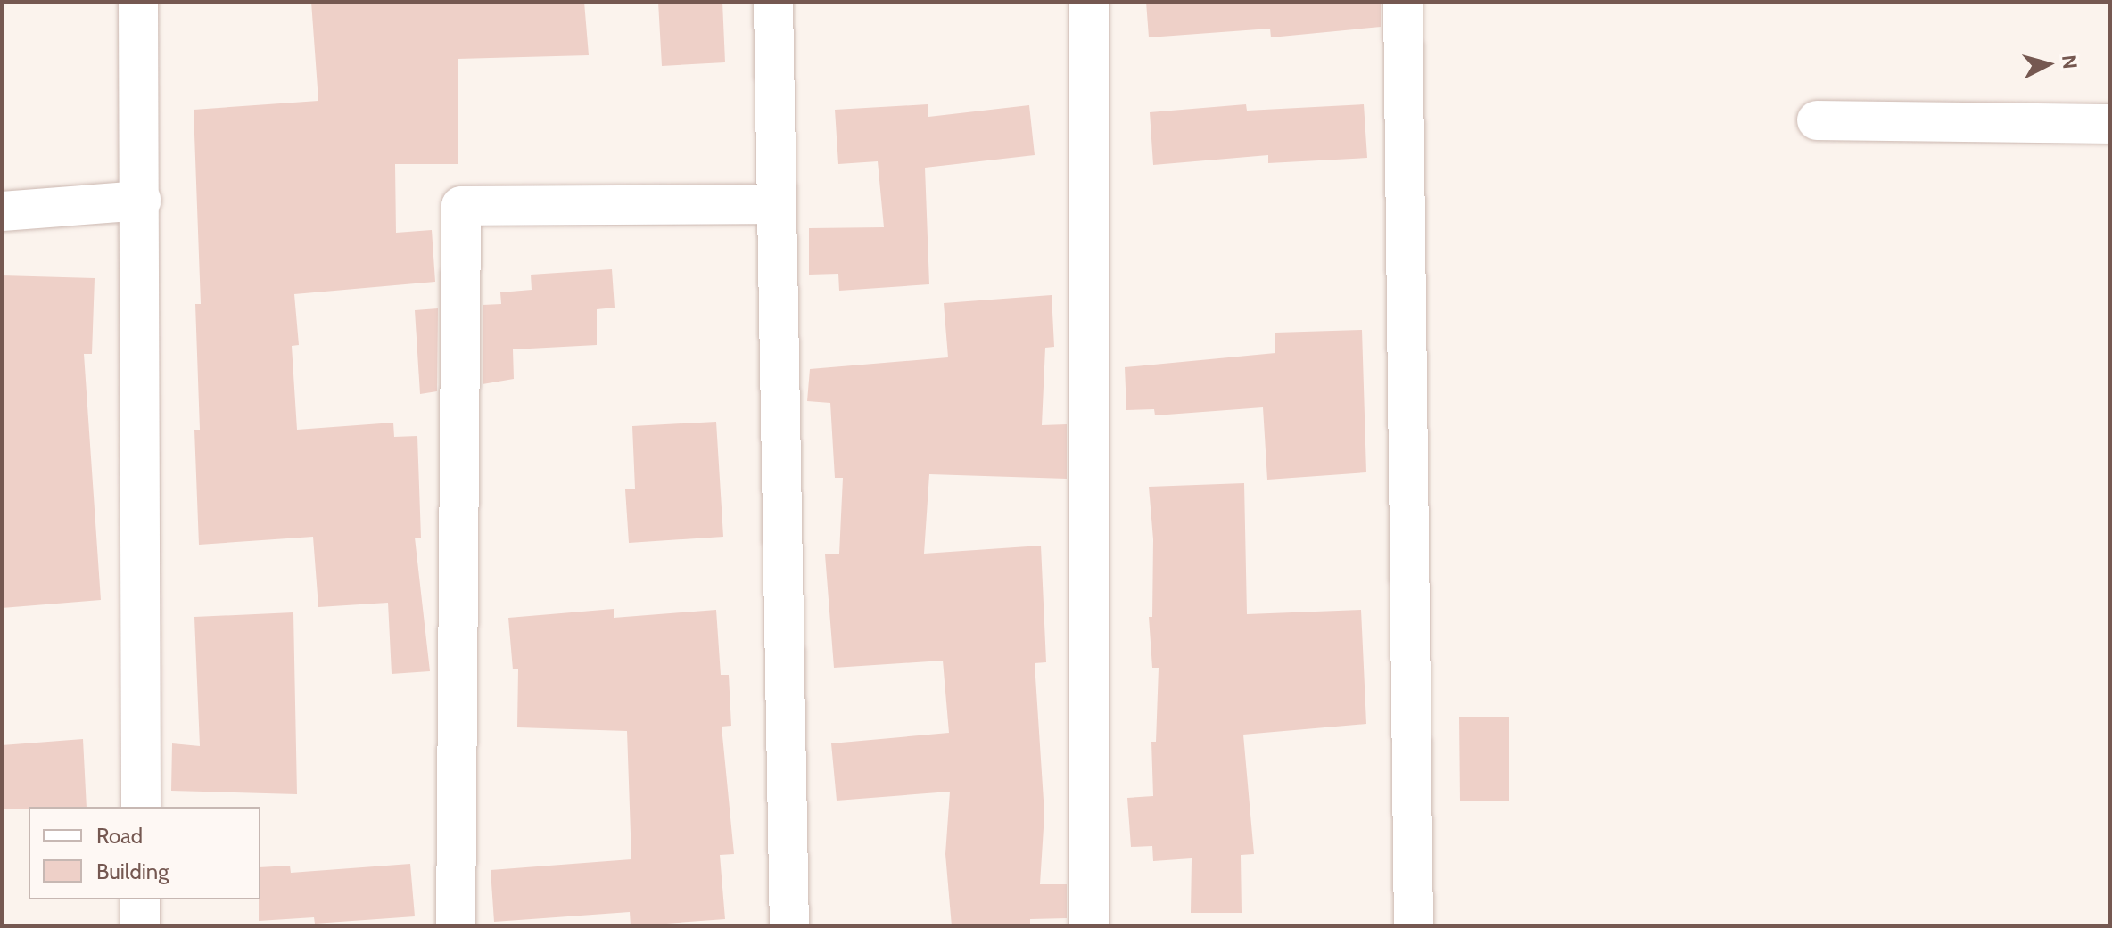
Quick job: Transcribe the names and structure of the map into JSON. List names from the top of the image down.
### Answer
{
  "legend": ["Road", "Building"],
  "north": "right"
}
